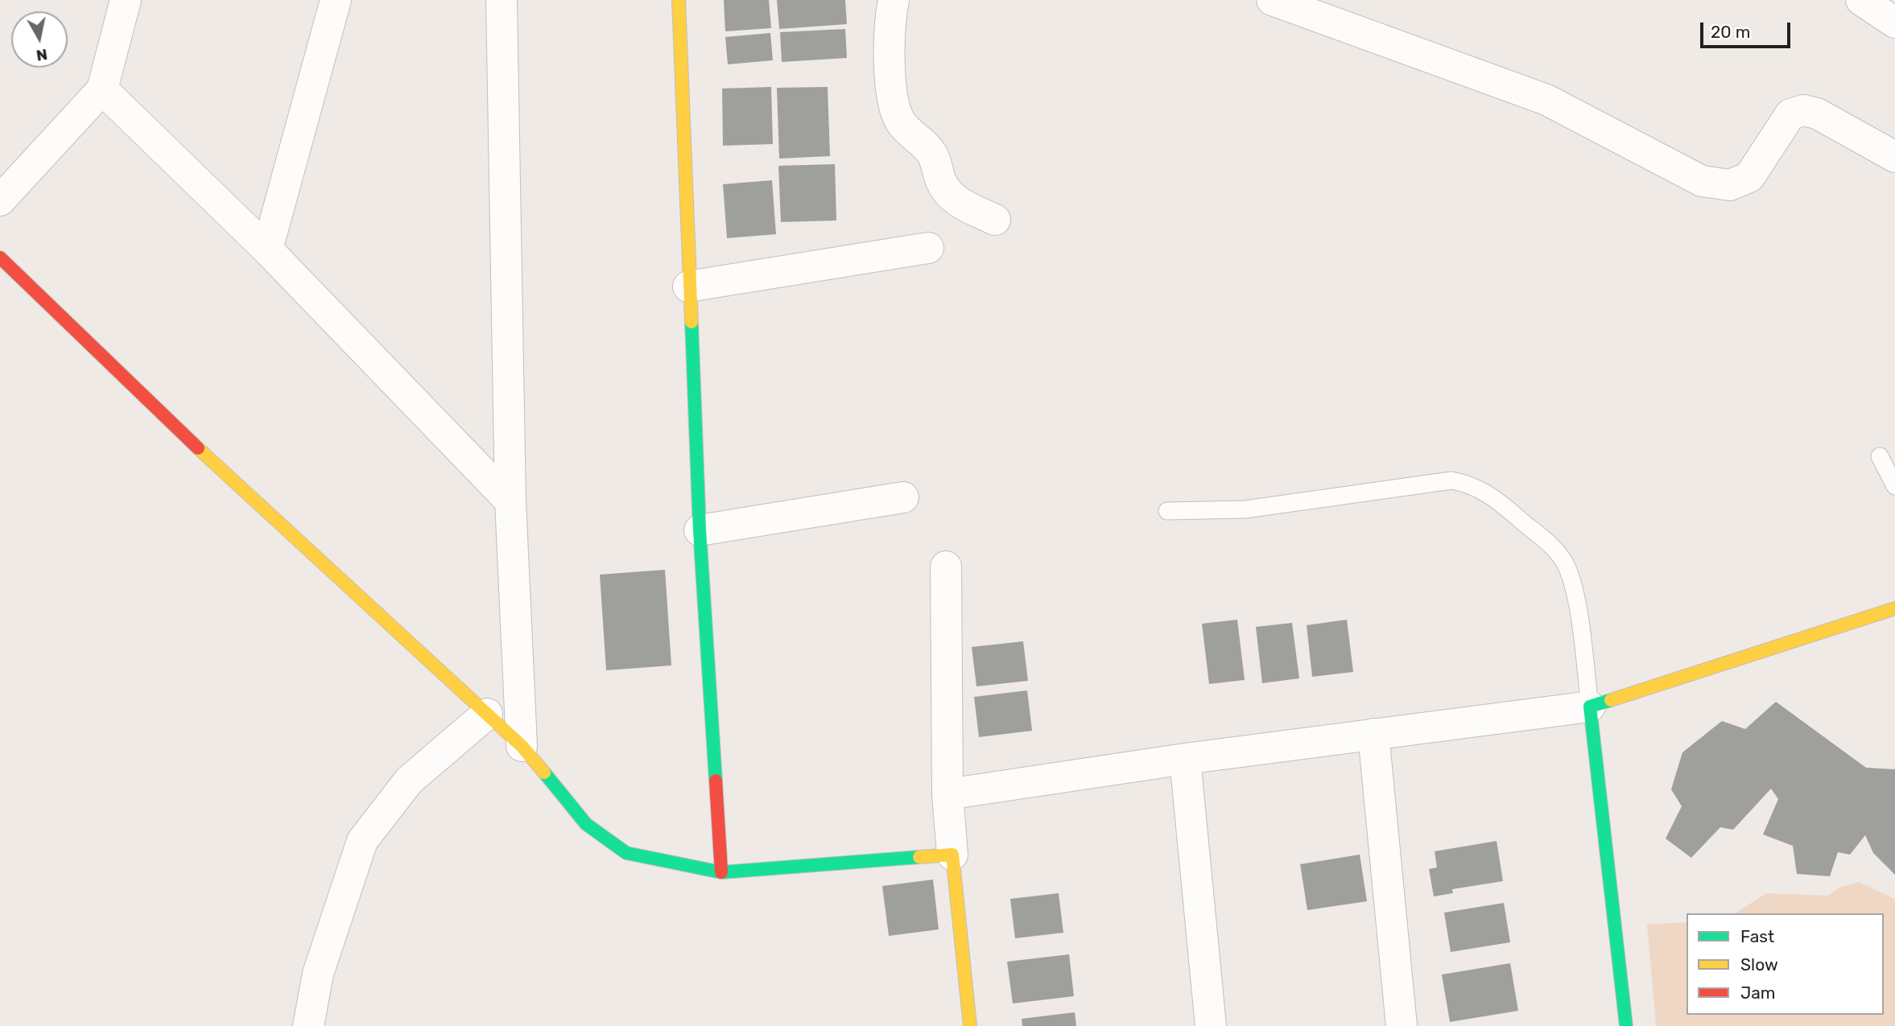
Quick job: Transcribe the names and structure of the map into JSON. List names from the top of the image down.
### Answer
{
  "legend": ["Fast", "Slow", "Jam"],
  "scale_bar": "20 m",
  "north": "bottom"
}
